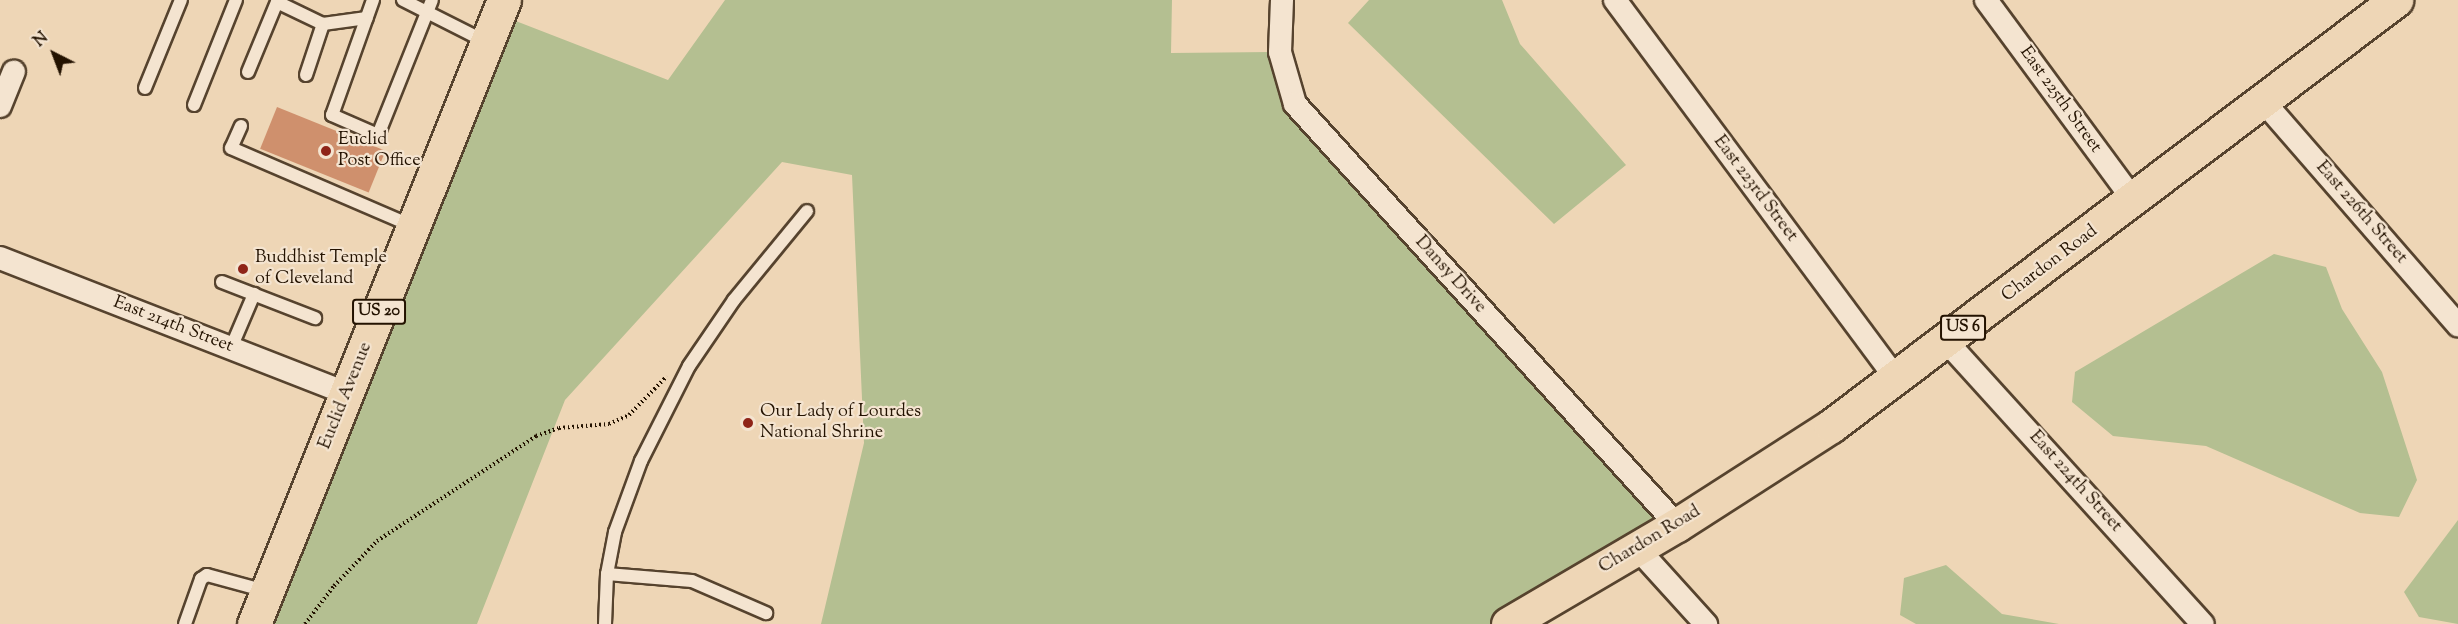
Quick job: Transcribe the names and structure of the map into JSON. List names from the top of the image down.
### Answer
{
  "streets": {
    "main road": [
      "Chardon Road",
      "US 20",
      "US 6",
      "Euclid Avenue"
    ],
    "street": [
      "East 225th Street",
      "East 223rd Street",
      "East 226th Street",
      "Dansy Drive",
      "East 214th Street",
      "East 224th Street"
    ]
  },
  "crossings": [
    ["East 225th Street", "Chardon Road"],
    ["East 223rd Street", "Chardon Road"],
    ["East 226th Street", "Chardon Road"],
    ["Chardon Road", "Dansy Drive"],
    ["Chardon Road", "East 224th Street"],
    ["East 214th Street", "Euclid Avenue"]
  ],
  "places": ["Euclid Post Office", "Buddhist Temple of Cleveland", "Our Lady of Lourdes National Shrine"],
  "north": "top left"
}
